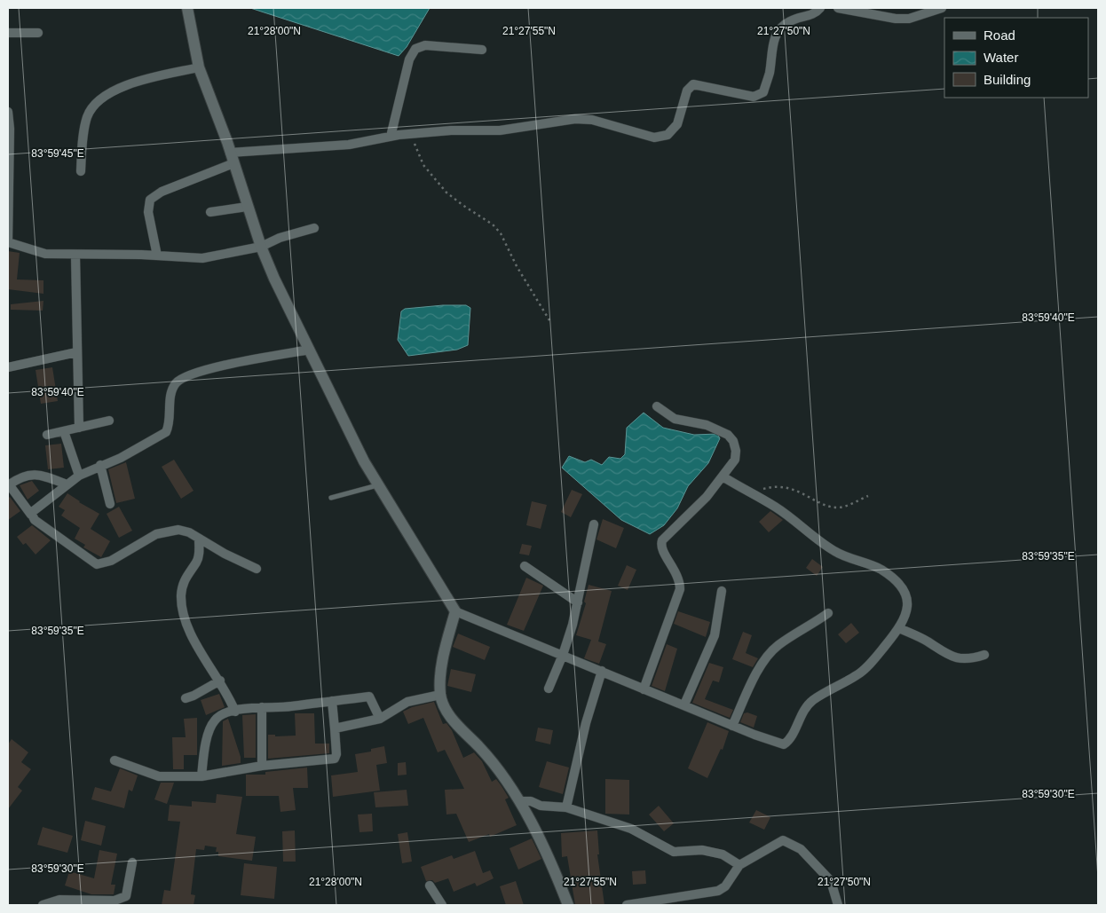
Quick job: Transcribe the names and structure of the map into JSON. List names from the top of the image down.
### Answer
{
  "legend": ["Road", "Water", "Building"],
  "coordinates": [
    "21°28'00\"N",
    "21°27'55\"N",
    "21°27'50\"N",
    "83°59'45\"E",
    "83°59'40\"E",
    "83°59'35\"E",
    "83°59'30\"E"
  ]
}
